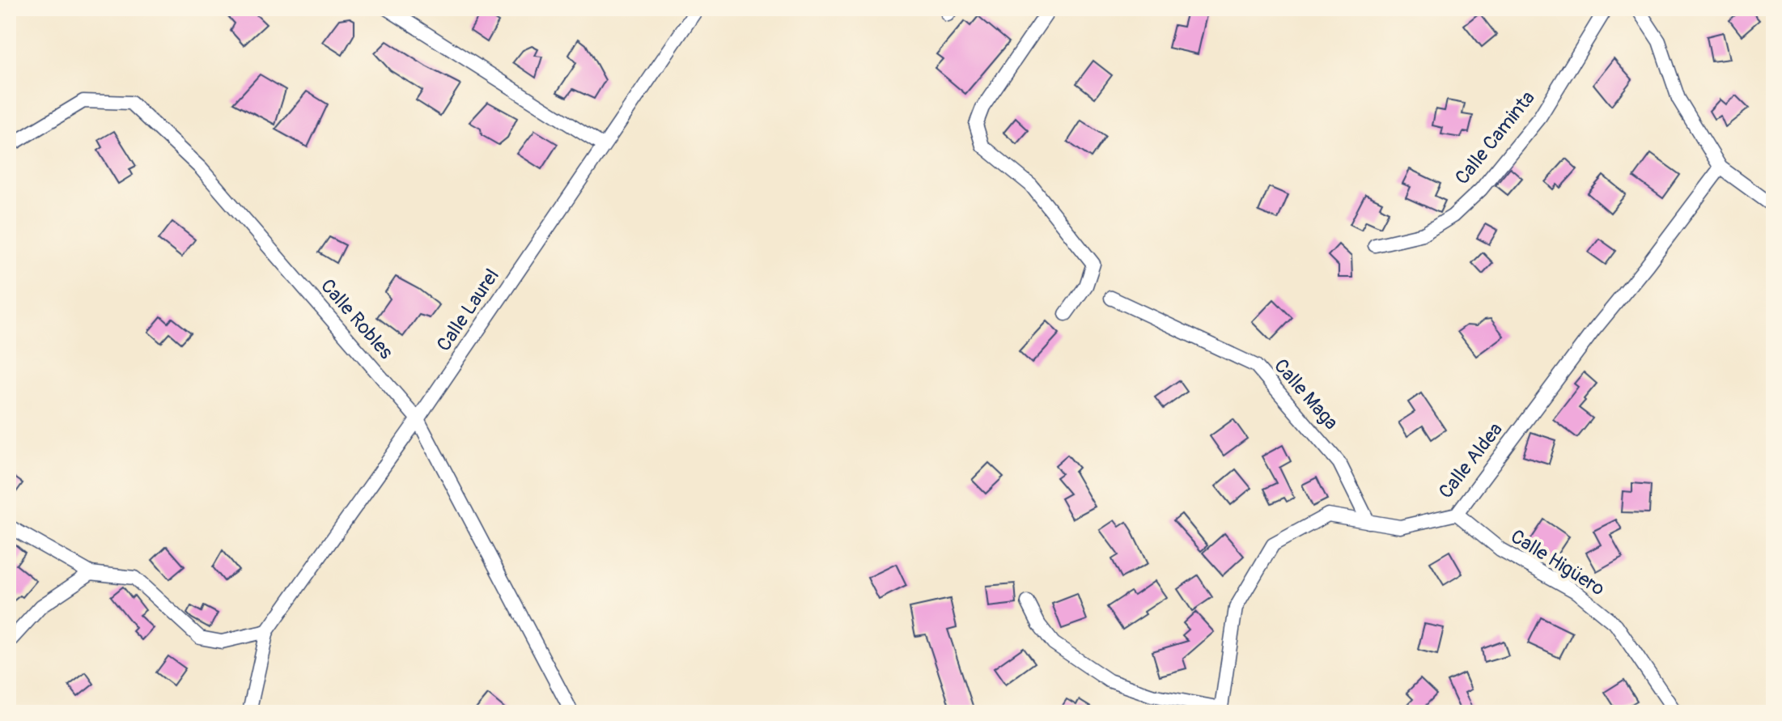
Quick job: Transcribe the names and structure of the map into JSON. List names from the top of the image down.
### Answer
{
  "streets": {
    "street": [
      "Calle Caminta",
      "Calle Laurel",
      "Calle Robles",
      "Calle Maga",
      "Calle Aldea",
      "Calle Higüero"
    ]
  },
  "crossings": [
    ["Calle Laurel", "Calle Robles"],
    ["Calle Maga", "Calle Aldea"],
    ["Calle Aldea", "Calle Higüero"]
  ]
}
